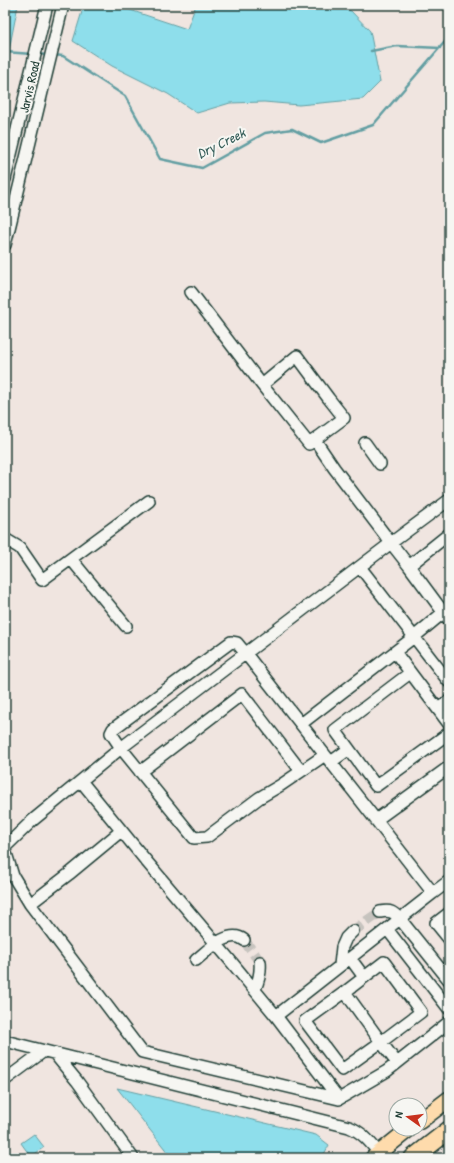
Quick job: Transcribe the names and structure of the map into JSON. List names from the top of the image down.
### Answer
{
  "streets": {
    "street": ["Jarvis Road"]
  },
  "water": ["Dry Creek"],
  "north": "left"
}
